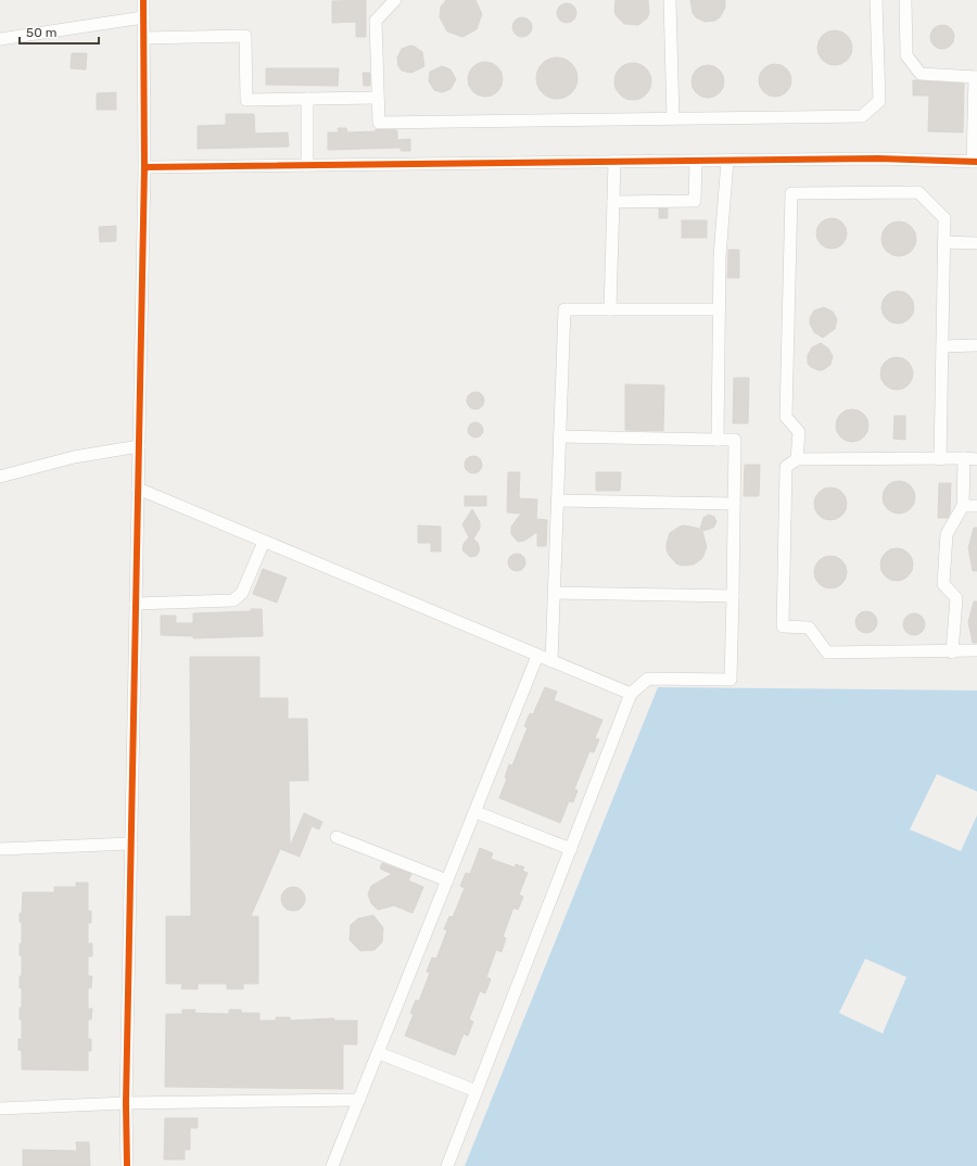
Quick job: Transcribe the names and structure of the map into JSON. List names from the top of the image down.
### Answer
{
  "scale_bar": "50 m"
}
